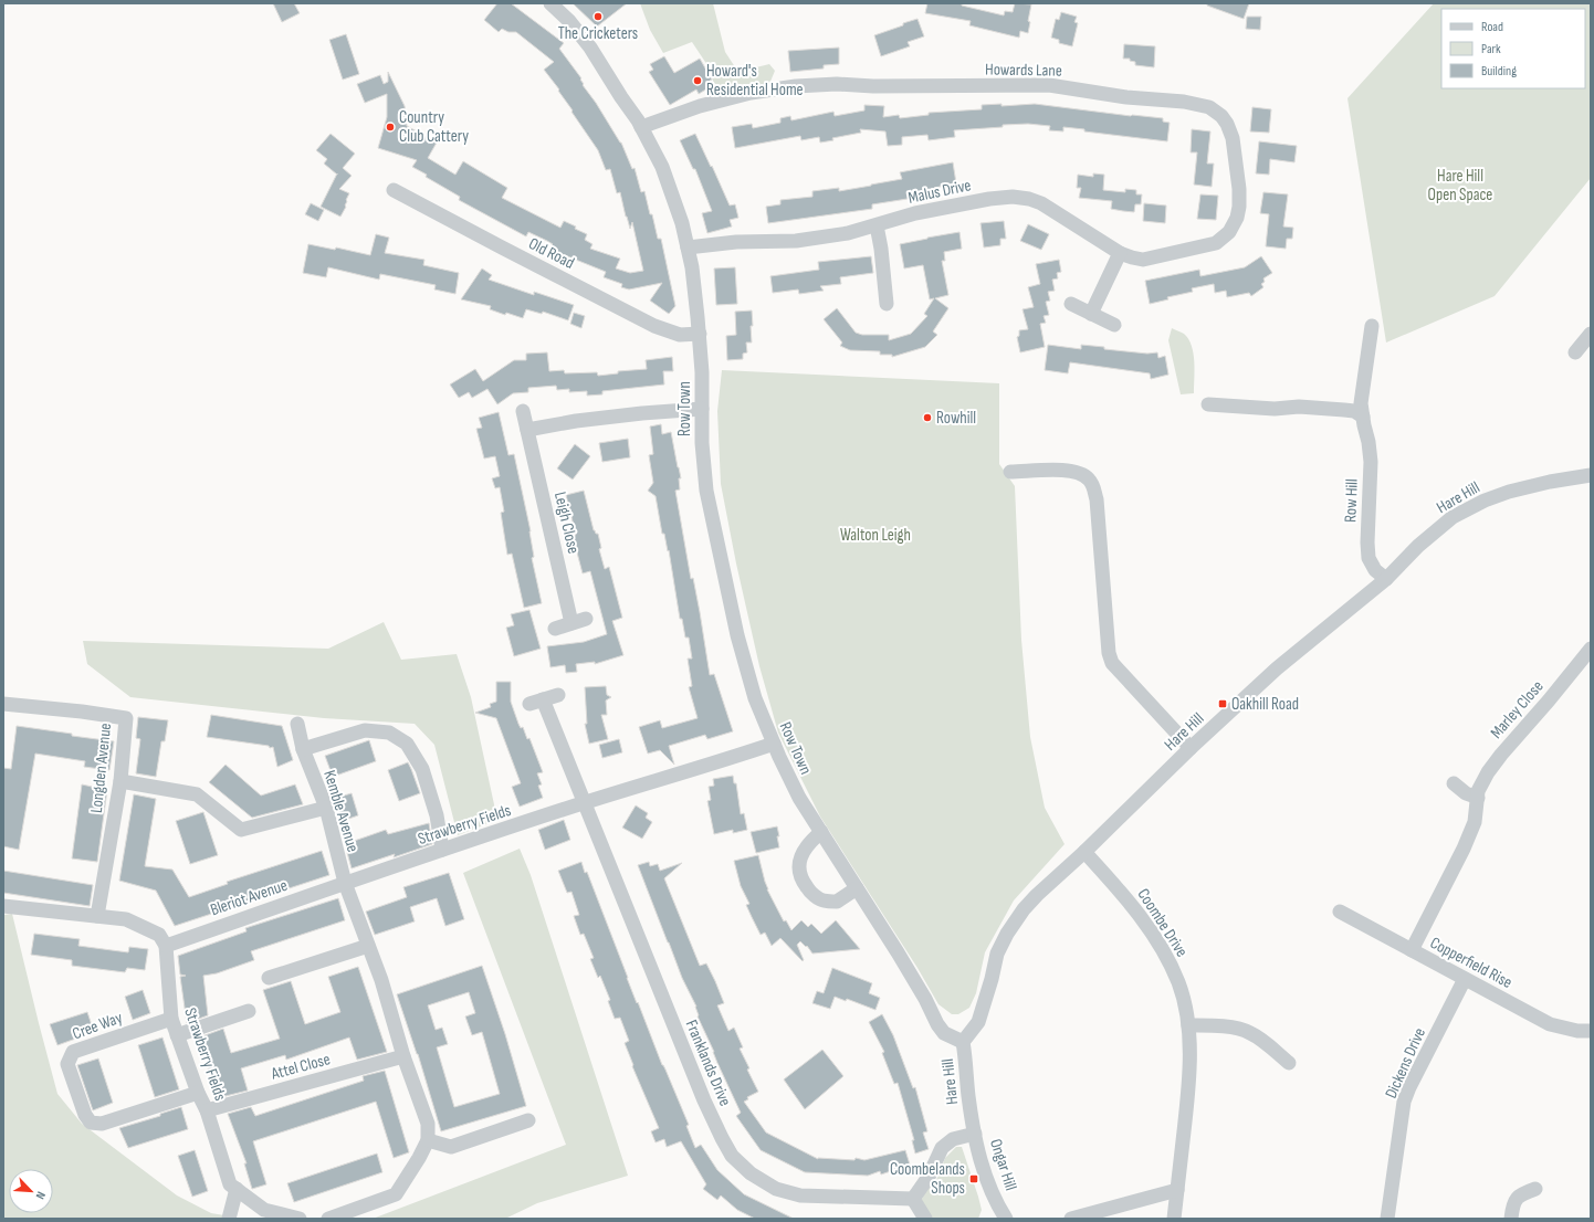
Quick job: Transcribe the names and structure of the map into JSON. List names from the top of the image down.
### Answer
{
  "streets": {
    "street": [
      "Howards Lane",
      "Malus Drive",
      "Old Road",
      "Row Town",
      "Hare Hill",
      "Row Hill",
      "Leigh Close",
      "Marley Close",
      "Longden Avenue",
      "Kemble Avenue",
      "Strawberry Fields",
      "Bleriot Avenue",
      "Coombe Drive",
      "Copperfield Rise",
      "Cree Way",
      "Franklands Drive",
      "Dickens Drive",
      "Attel Close",
      "Ongar Hill"
    ]
  },
  "crossings": [
    ["Howards Lane", "Malus Drive"],
    ["Howards Lane", "Row Town"],
    ["Malus Drive", "Row Town"],
    ["Old Road", "Row Town"],
    ["Row Town", "Hare Hill"],
    ["Hare Hill", "Row Hill"],
    ["Hare Hill", "Coombe Drive"],
    ["Hare Hill", "Ongar Hill"],
    ["Marley Close", "Copperfield Rise"],
    ["Kemble Avenue", "Strawberry Fields"],
    ["Kemble Avenue", "Bleriot Avenue"],
    ["Strawberry Fields", "Bleriot Avenue"],
    ["Strawberry Fields", "Cree Way"],
    ["Strawberry Fields", "Franklands Drive"],
    ["Strawberry Fields", "Attel Close"],
    ["Copperfield Rise", "Dickens Drive"]
  ],
  "parks": ["Hare Hill Open Space", "Walton Leigh"],
  "places": {
    "other": [
      "The Cricketers",
      "Howard's Residential Home",
      "Country Club Cattery",
      "Rowhill"
    ],
    "transit": ["Oakhill Road", "Coombelands Shops"]
  },
  "legend": ["Road", "Park", "Building"],
  "north": "bottom right"
}
